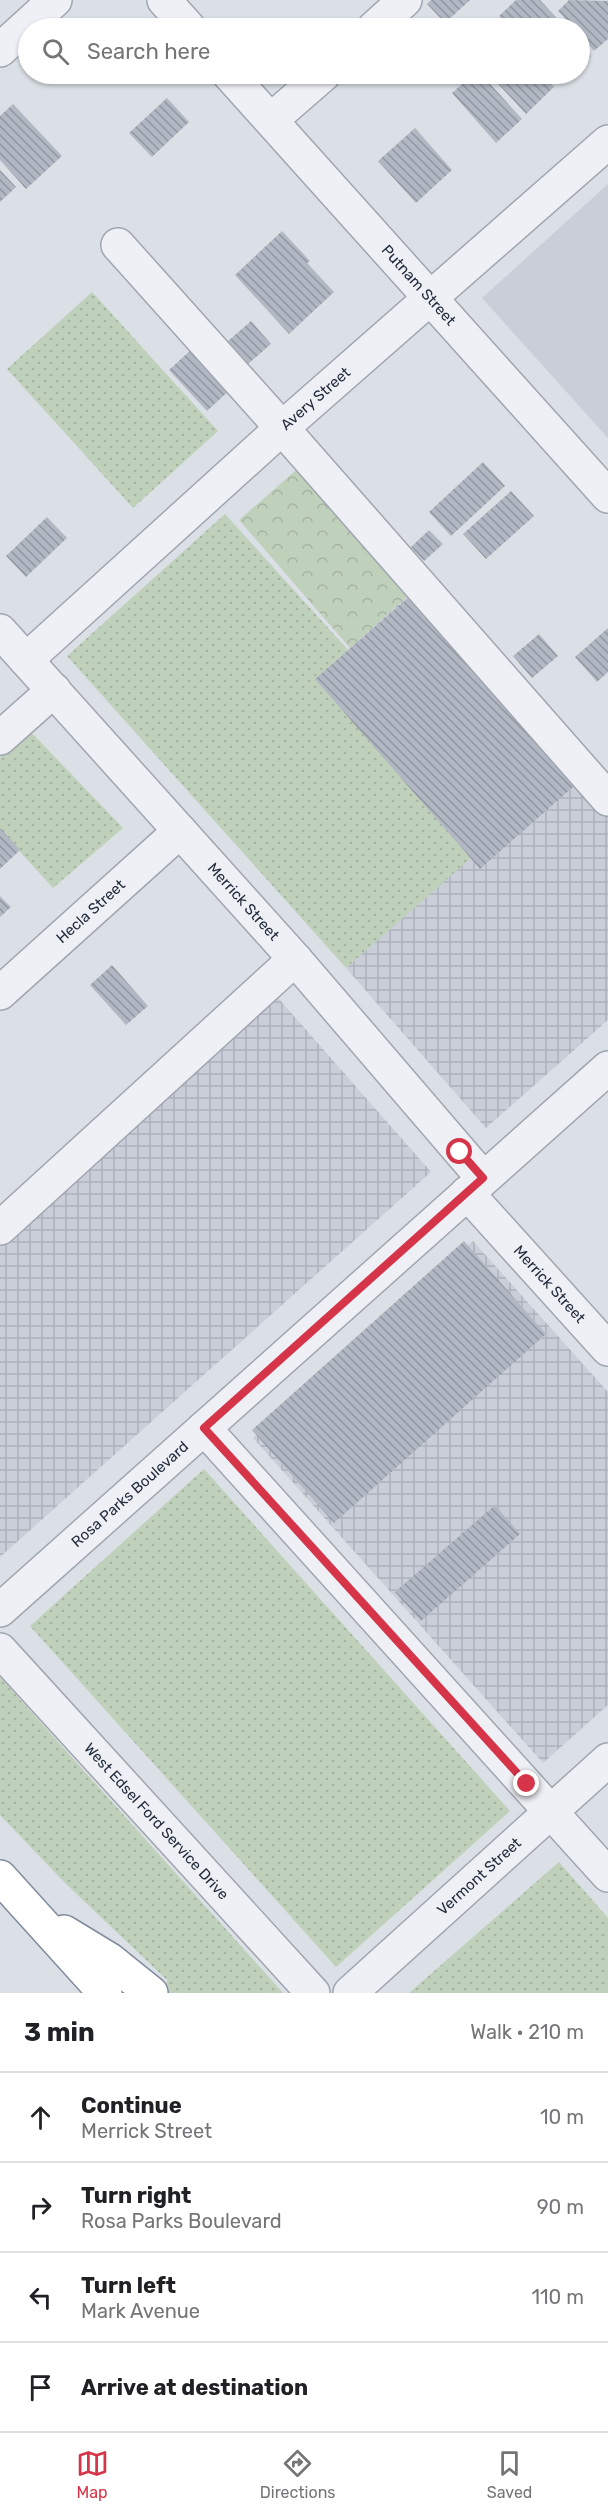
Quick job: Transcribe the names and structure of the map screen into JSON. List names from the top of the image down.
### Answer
{
  "streets": {
    "street": [
      "Putnam Street",
      "Avery Street",
      "Merrick Street",
      "Hecla Street",
      "Rosa Parks Boulevard",
      "West Edsel Ford Service Drive",
      "Vermont Street"
    ]
  },
  "crossings": [
    ["Putnam Street", "Avery Street"],
    ["Avery Street", "Merrick Street"],
    ["Merrick Street", "Hecla Street"],
    ["Merrick Street", "Rosa Parks Boulevard"]
  ],
  "page": {
    "search": "Search here",
    "heading": ["3 min", "Walk · 210 m"],
    "list": [
      ["Continue", "Merrick Street", "10 m"],
      ["Turn right", "Rosa Parks Boulevard", "90 m"],
      ["Turn left", "Mark Avenue", "110 m"],
      "Arrive at destination"
    ],
    "nav": ["Map", "Directions", "Saved"]
  }
}
